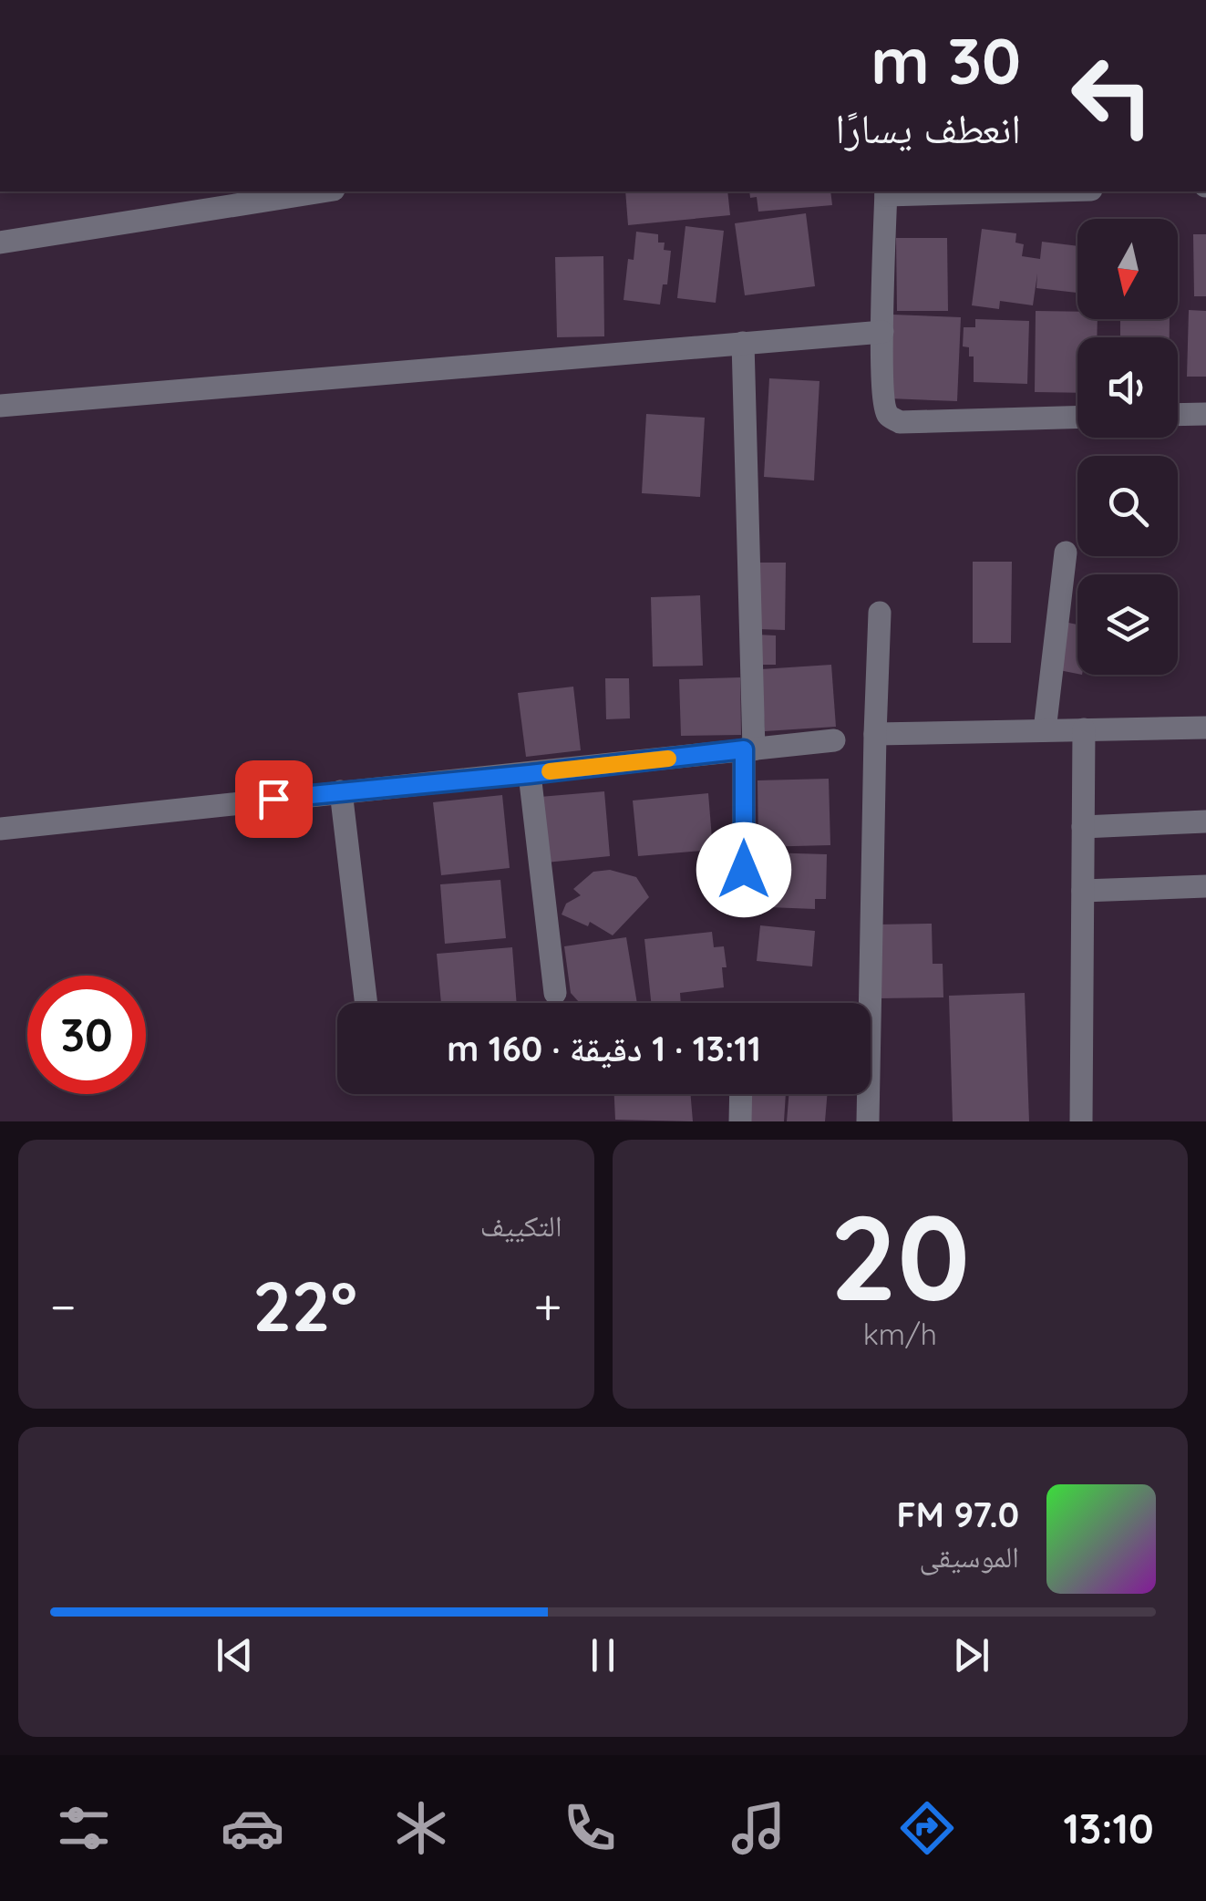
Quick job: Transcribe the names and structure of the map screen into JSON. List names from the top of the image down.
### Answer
{
  "north": "bottom",
  "page": {
    "turn": ["30 m", "انعطف يسارًا"],
    "limit": "30",
    "trip": "13:11 · 1 دقيقة · 160 m",
    "tile": [
      ["20", "km/h"],
      "التكييف"
    ],
    "heat": ["−", "22°", "+"],
    "song": ["97.0 FM", "الموسيقى"],
    "tabs": "13:10"
  }
}
